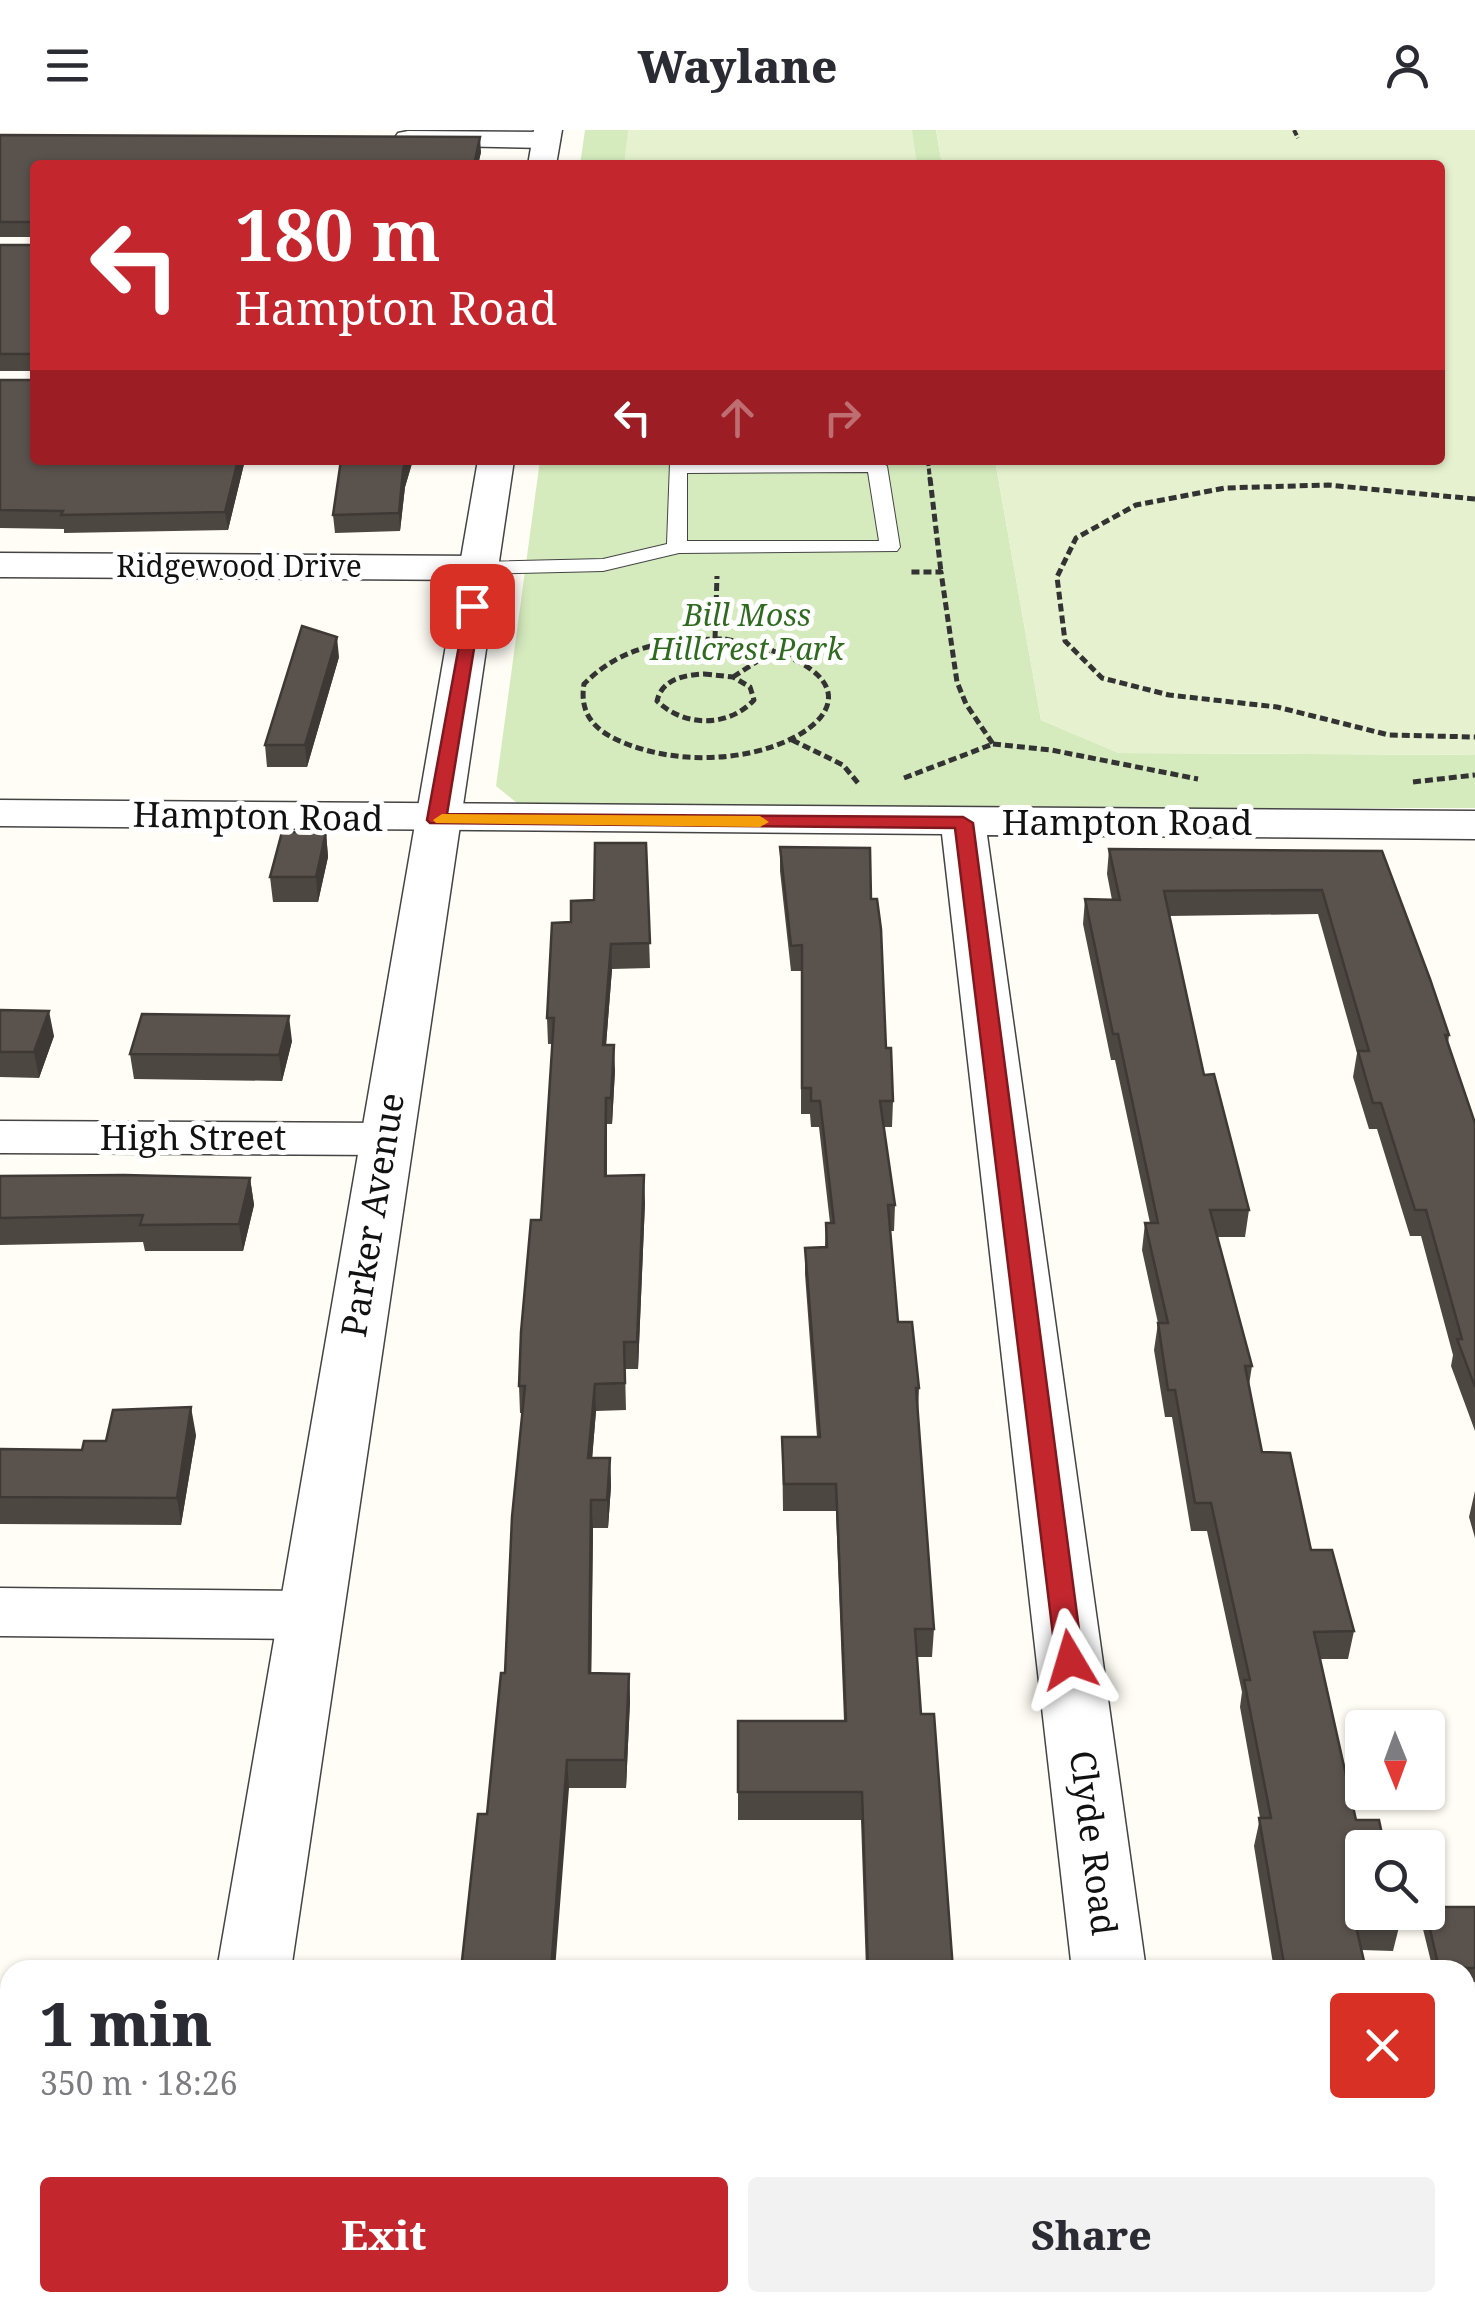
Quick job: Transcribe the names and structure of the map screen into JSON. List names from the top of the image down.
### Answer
{
  "streets": {
    "street": [
      "Ridgewood Drive",
      "Hampton Road",
      "High Street",
      "Parker Avenue",
      "Clyde Road"
    ]
  },
  "crossings": [
    ["Ridgewood Drive", "Parker Avenue"],
    ["Hampton Road", "Parker Avenue"],
    ["Hampton Road", "Clyde Road"],
    ["High Street", "Parker Avenue"]
  ],
  "parks": ["Bill Moss Hillcrest Park"],
  "north": "bottom",
  "page": {
    "header": "Waylane",
    "turn": ["180 m", "Hampton Road"],
    "heading": ["1 min", "350 m · 18:26"],
    "buttons": ["Exit", "Share"]
  }
}
